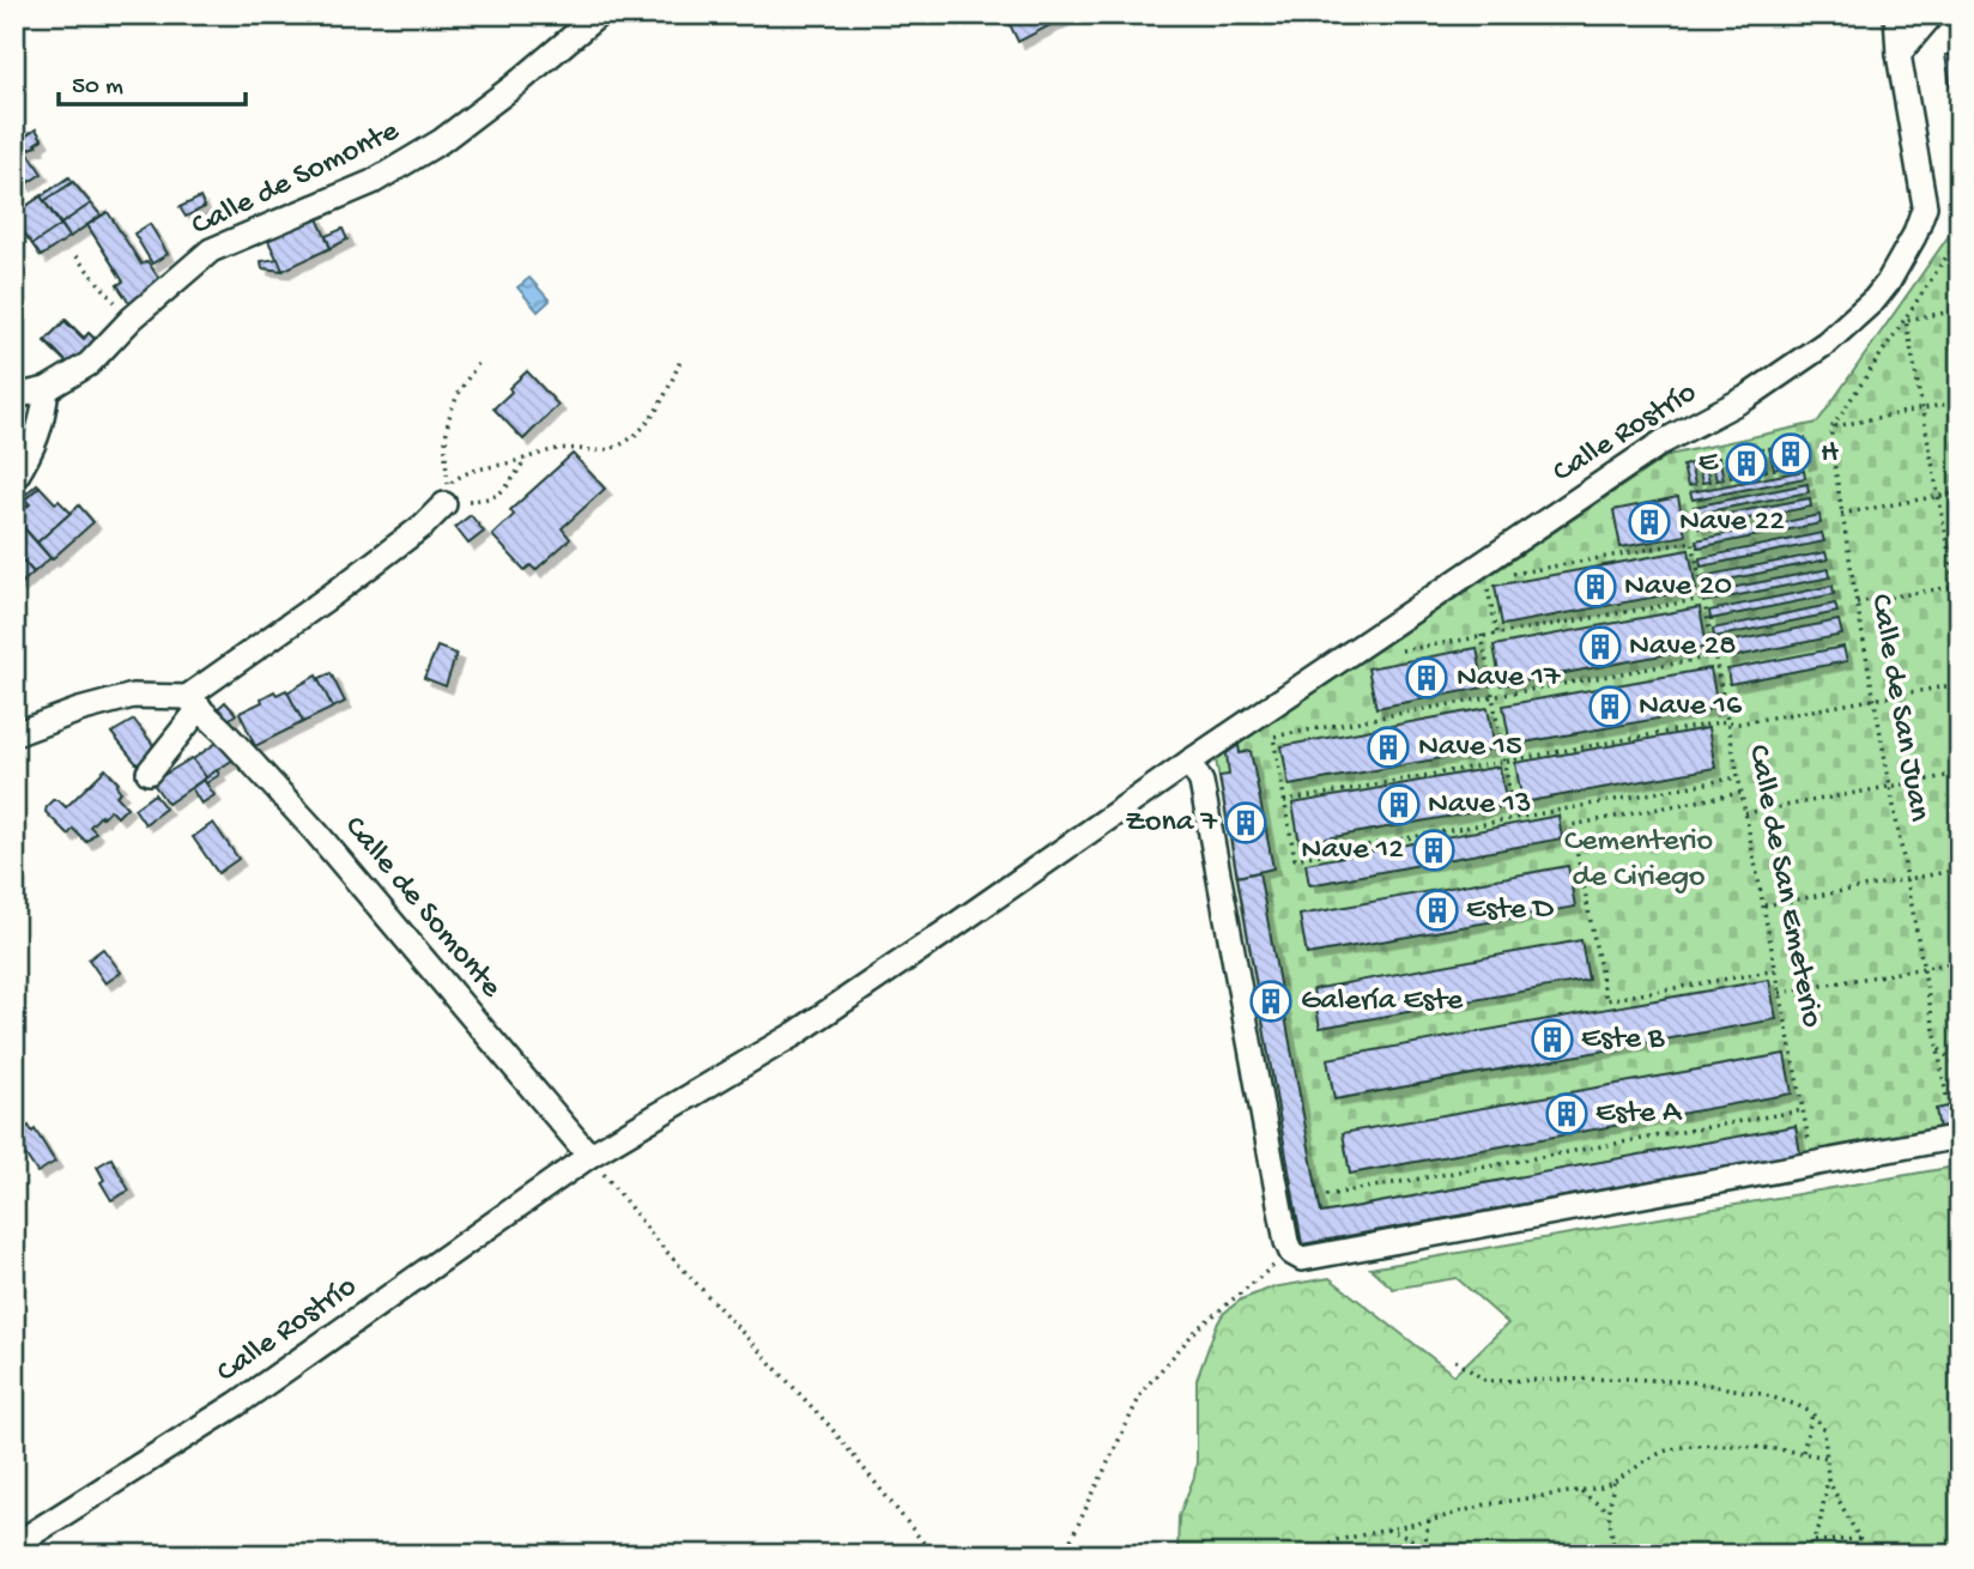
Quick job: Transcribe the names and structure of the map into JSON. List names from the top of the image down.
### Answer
{
  "streets": {
    "street": ["Calle de Somonte", "Calle Rostrío"],
    "path": ["Calle de San Juan", "Calle de San Emeterio"]
  },
  "crossings": [
    ["Calle de Somonte", "Calle Rostrío"]
  ],
  "parks": ["Cementerio de Ciriego"],
  "places": {
    "building": [
      "H",
      "E",
      "Nave 22",
      "Nave 20",
      "Nave 28",
      "Nave 17",
      "Nave 16",
      "Nave 15",
      "Nave 13",
      "Zona 7",
      "Nave 12",
      "Este D",
      "Galería Este",
      "Este B",
      "Este A"
    ]
  },
  "scale_bar": "50 m"
}
